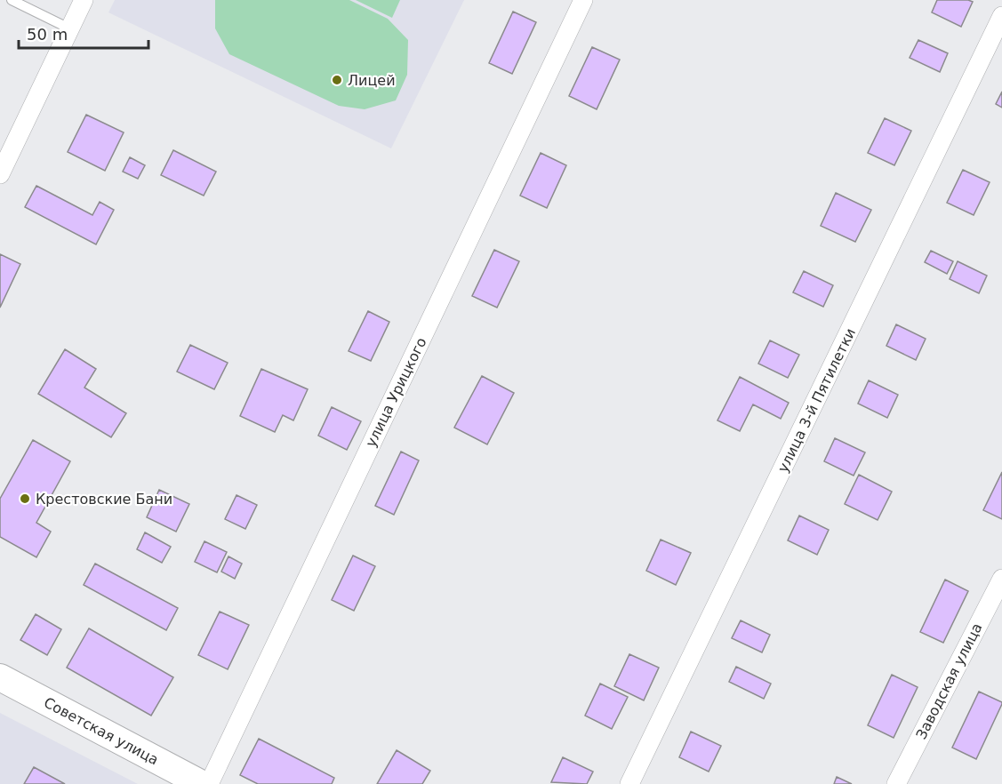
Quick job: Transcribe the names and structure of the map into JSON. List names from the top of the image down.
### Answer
{
  "streets": {
    "street": [
      "улица Урицкого",
      "улица 3-й Пятилетки",
      "Заводская улица",
      "Советская улица"
    ]
  },
  "places": ["Лицей", "Крестовские Бани"],
  "scale_bar": "50 m"
}
